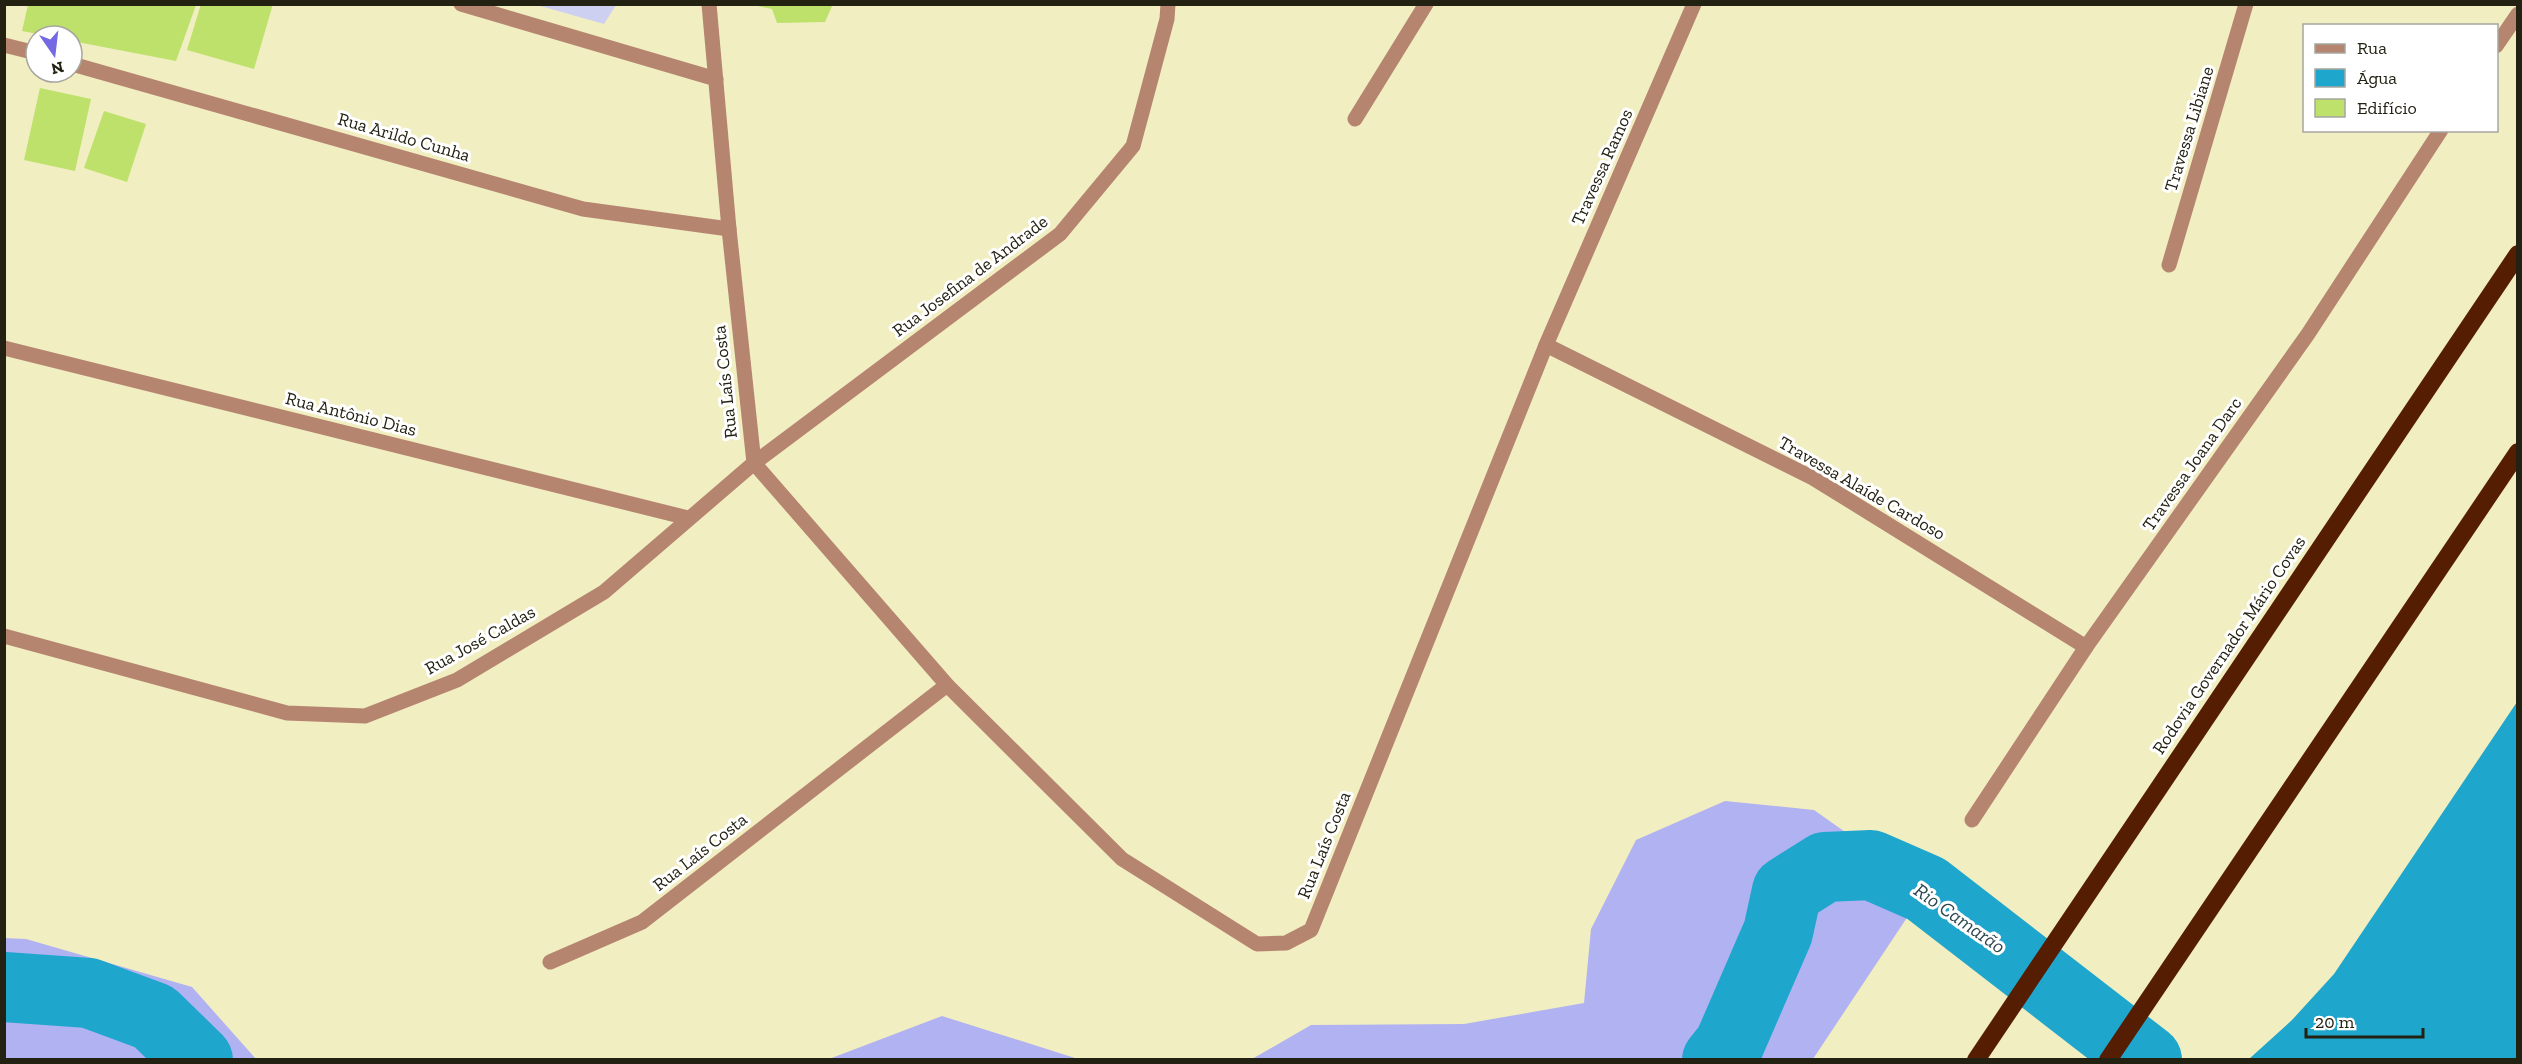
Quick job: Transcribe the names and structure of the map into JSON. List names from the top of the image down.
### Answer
{
  "streets": {
    "highway": ["Rodovia Governador Mário Covas"],
    "street": [
      "Travessa Libiane",
      "Rua Arildo Cunha",
      "Travessa Ramos",
      "Rua Josefina de Andrade",
      "Rua Laís Costa",
      "Rua Antônio Dias",
      "Travessa Joana Darc",
      "Travessa Alaíde Cardoso",
      "Rua José Caldas"
    ]
  },
  "crossings": [
    ["Rua Arildo Cunha", "Rua Laís Costa"],
    ["Travessa Ramos", "Rua Laís Costa"],
    ["Travessa Ramos", "Travessa Alaíde Cardoso"],
    ["Rua Josefina de Andrade", "Rua Laís Costa"],
    ["Rua Josefina de Andrade", "Rua José Caldas"],
    ["Rua Laís Costa", "Travessa Alaíde Cardoso"],
    ["Rua Laís Costa", "Rua José Caldas"],
    ["Rua Antônio Dias", "Rua José Caldas"],
    ["Travessa Joana Darc", "Travessa Alaíde Cardoso"]
  ],
  "water": ["Rio Camarão"],
  "legend": ["Rua", "Água", "Edifício"],
  "scale_bar": "20 m",
  "north": "bottom"
}
